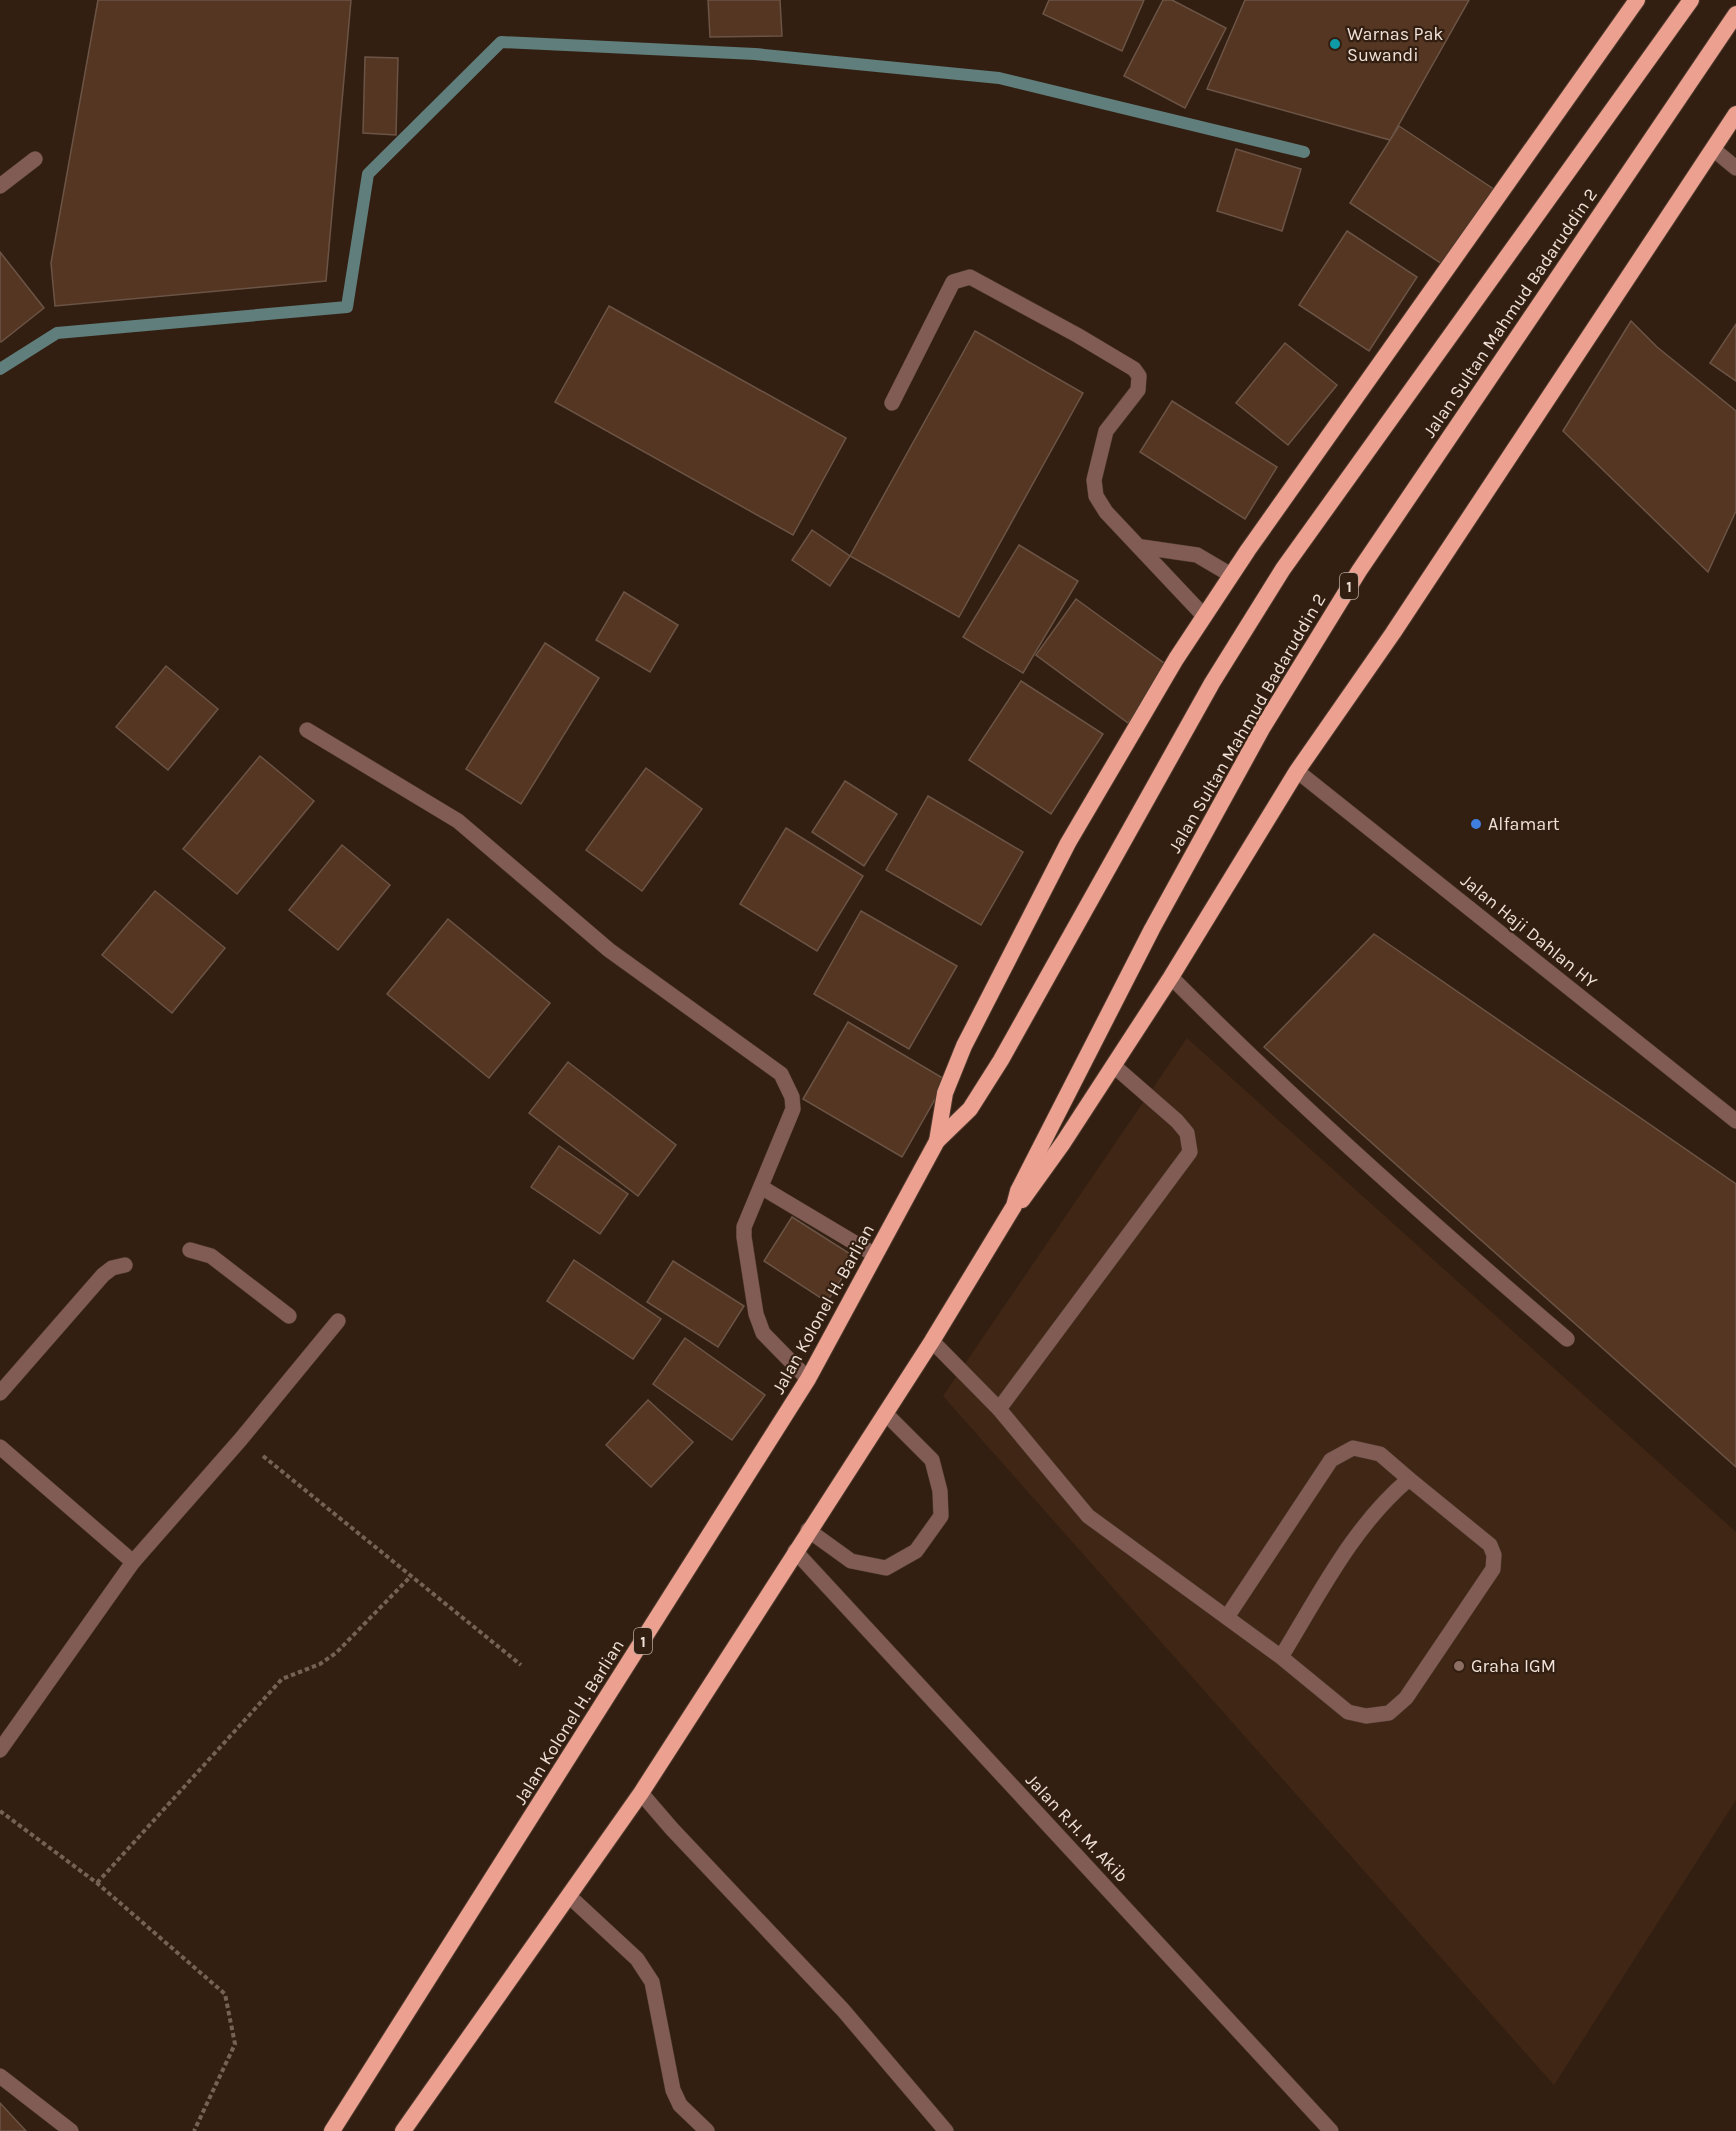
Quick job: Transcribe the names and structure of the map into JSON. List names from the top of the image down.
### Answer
{
  "streets": {
    "highway": ["Jalan Sultan Mahmud Badaruddin 2", "1", "Jalan Kolonel H. Barlian"],
    "street": ["Jalan Haji Dahlan HY", "Jalan R.H. M. Akib"]
  },
  "crossings": [
    ["Jalan Sultan Mahmud Badaruddin 2", "1"],
    ["Jalan Sultan Mahmud Badaruddin 2", "Jalan Kolonel H. Barlian"],
    ["1", "Jalan Haji Dahlan HY"],
    ["1", "Jalan Kolonel H. Barlian"],
    ["1", "Jalan R.H. M. Akib"]
  ],
  "places": ["Warnas Pak Suwandi", "Alfamart", "Graha IGM"]
}
